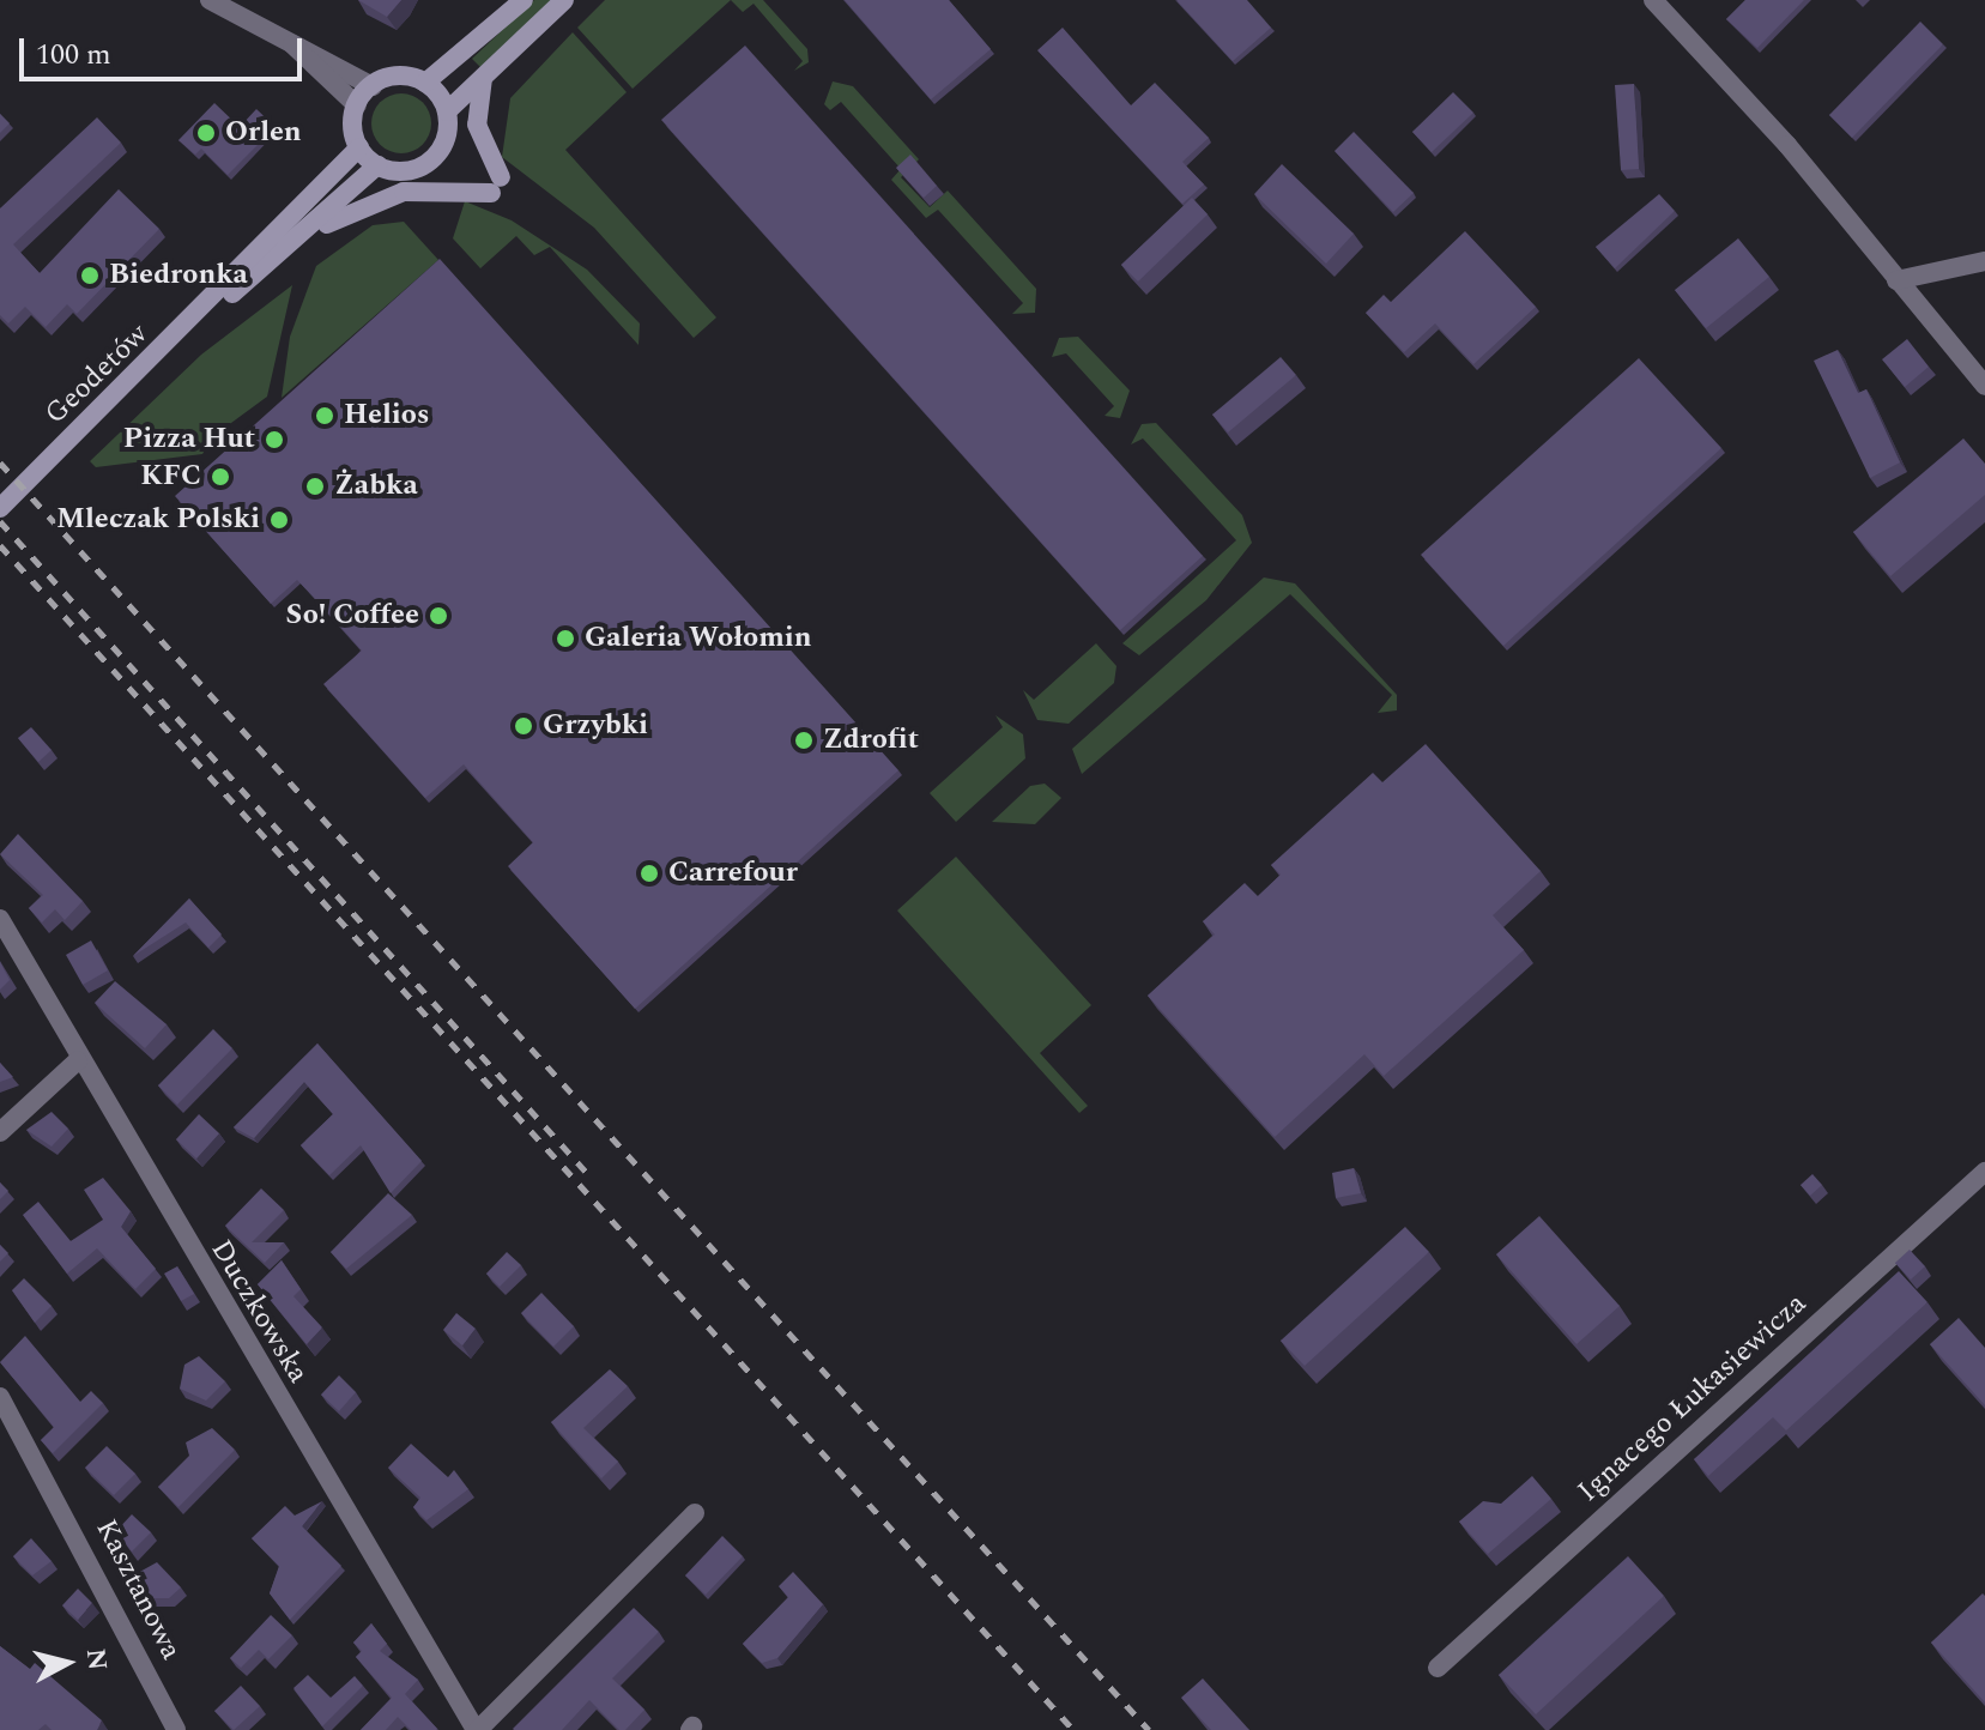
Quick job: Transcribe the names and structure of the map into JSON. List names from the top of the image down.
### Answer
{
  "streets": {
    "main road": ["Geodetów"],
    "street": ["Duczkowska", "Ignacego Łukasiewicza", "Kasztanowa"]
  },
  "places": [
    "Orlen",
    "Biedronka",
    "Helios",
    "Pizza Hut",
    "KFC",
    "Żabka",
    "Mleczak Polski",
    "So! Coffee",
    "Galeria Wołomin",
    "Grzybki",
    "Zdrofit",
    "Carrefour"
  ],
  "scale_bar": "100 m",
  "north": "right"
}
